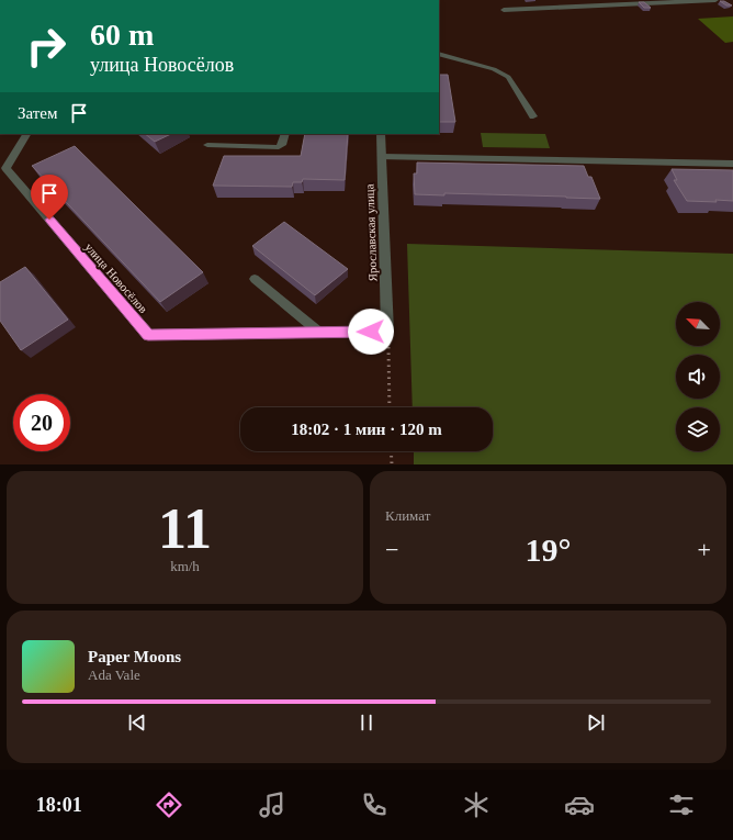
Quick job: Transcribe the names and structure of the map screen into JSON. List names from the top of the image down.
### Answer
{
  "streets": {
    "street": ["Ярославская улица", "улица Новосёлов"]
  },
  "north": "top left",
  "page": {
    "turn": ["60 m", "улица Новосёлов"],
    "then": "Затем",
    "limit": "20",
    "trip": "18:02 · 1 мин · 120 m",
    "tile": [
      ["11", "km/h"],
      "Климат"
    ],
    "heat": ["−", "19°", "+"],
    "song": ["Paper Moons", "Ada Vale"],
    "tabs": "18:01"
  }
}
